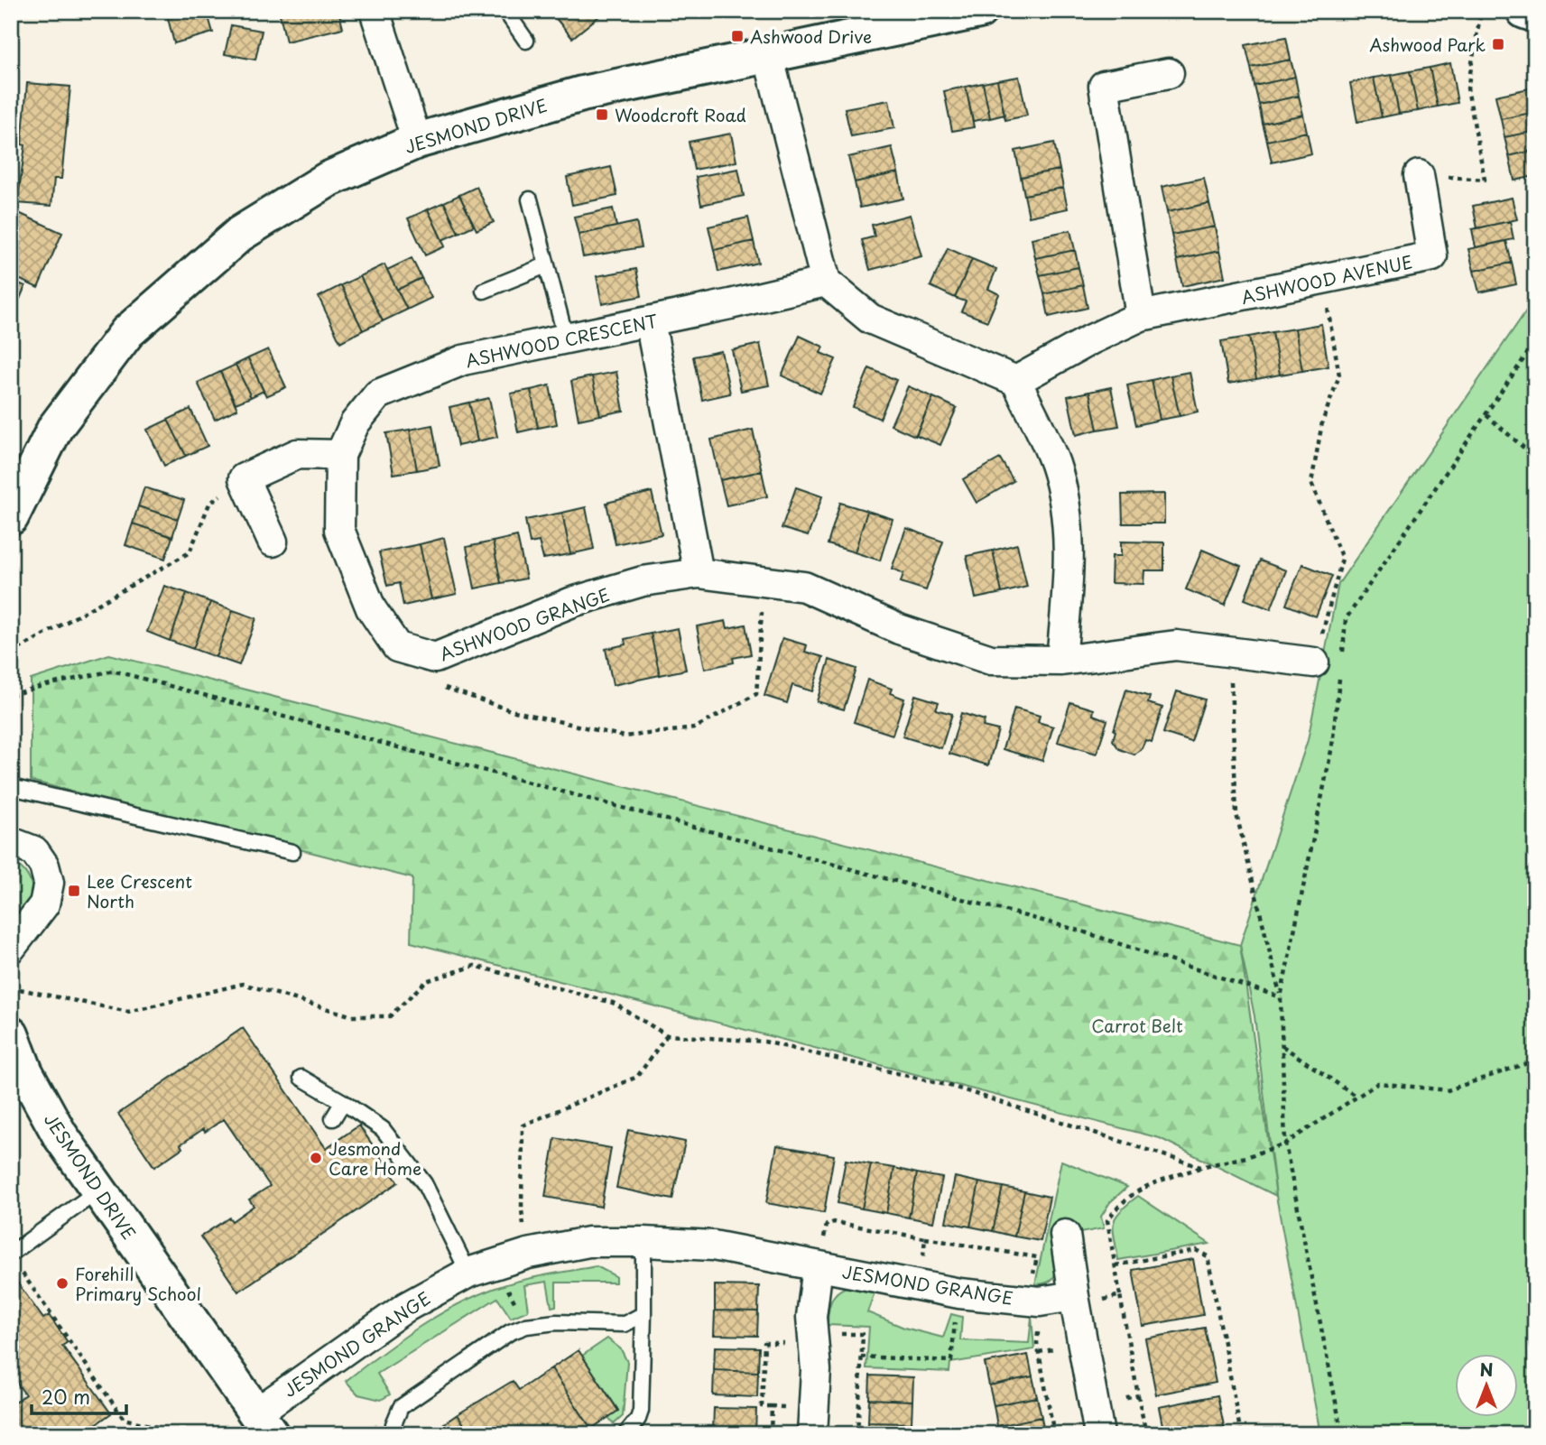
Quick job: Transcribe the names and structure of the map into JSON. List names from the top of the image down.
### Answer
{
  "streets": {
    "street": [
      "JESMOND DRIVE",
      "ASHWOOD AVENUE",
      "ASHWOOD CRESCENT",
      "ASHWOOD GRANGE",
      "JESMOND GRANGE"
    ]
  },
  "crossings": [
    ["JESMOND DRIVE", "JESMOND GRANGE"],
    ["ASHWOOD CRESCENT", "ASHWOOD GRANGE"]
  ],
  "parks": ["Carrot Belt"],
  "places": {
    "transit": [
      "Ashwood Drive",
      "Ashwood Park",
      "Woodcroft Road",
      "Lee Crescent North"
    ],
    "other": ["Jesmond Care Home", "Forehill Primary School"]
  },
  "scale_bar": "20 m",
  "north": "top"
}
